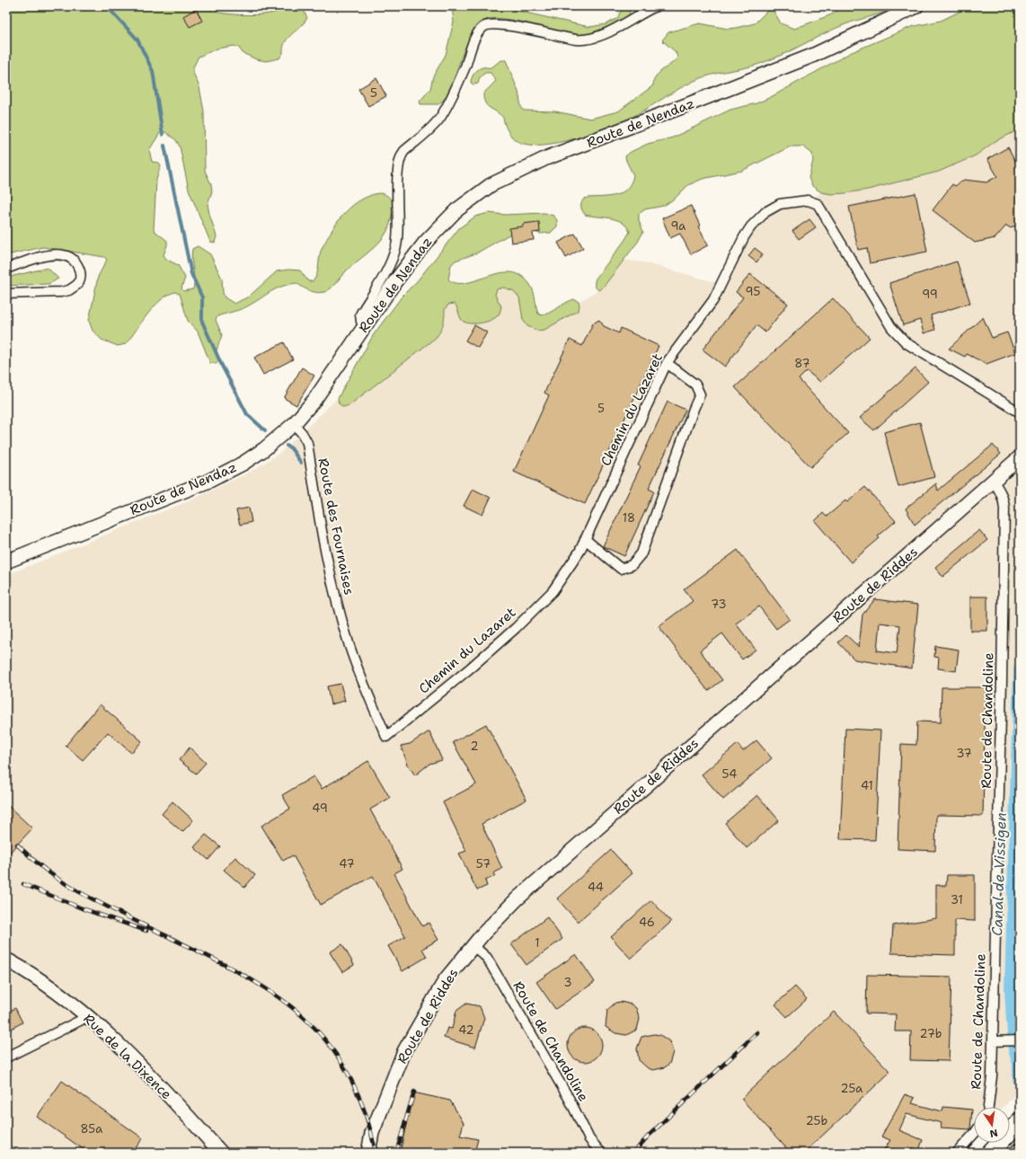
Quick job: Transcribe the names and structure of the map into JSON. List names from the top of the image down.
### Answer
{
  "streets": {
    "main road": ["Route de Nendaz", "Route de Riddes", "Rue de la Dixence"],
    "street": ["Chemin du Lazaret", "Route des Fournaises", "Route de Chandoline"]
  },
  "crossings": [
    ["Route de Nendaz", "Route des Fournaises"],
    ["Chemin du Lazaret", "Route des Fournaises"],
    ["Route de Riddes", "Route de Chandoline"]
  ],
  "water": ["Canal de Vissigen"],
  "house_numbers": [
    "5",
    "9a",
    "95",
    "99",
    "87",
    "5",
    "18",
    "73",
    "2",
    "37",
    "54",
    "41",
    "49",
    "47",
    "57",
    "44",
    "31",
    "46",
    "1",
    "3",
    "42",
    "27b",
    "25a",
    "25b",
    "85a"
  ],
  "north": "bottom"
}
